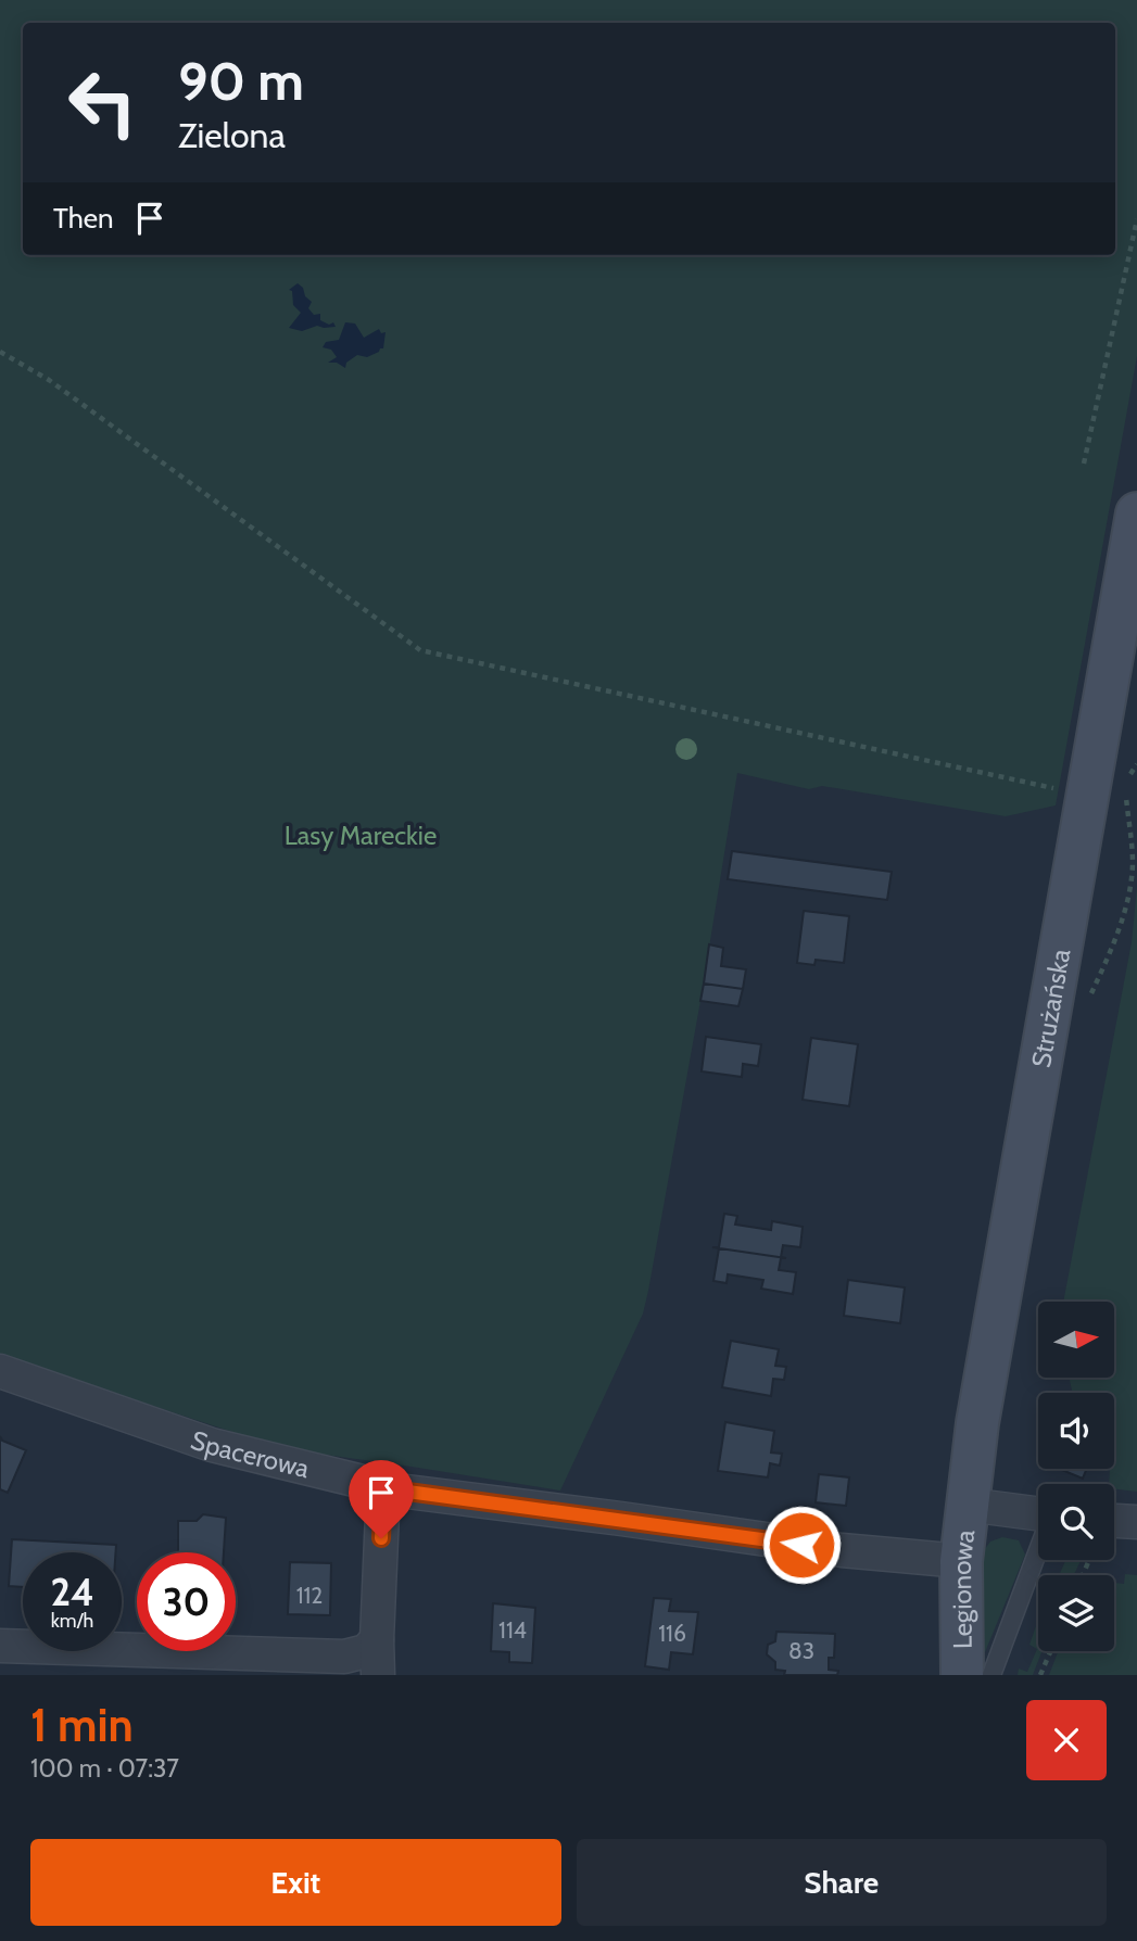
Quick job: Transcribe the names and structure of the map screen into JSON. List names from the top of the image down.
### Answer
{
  "streets": {
    "main road": ["Strużańska", "Legionowa"],
    "street": ["Spacerowa"]
  },
  "crossings": [
    ["Strużańska", "Legionowa"],
    ["Spacerowa", "Legionowa"]
  ],
  "parks": ["Lasy Mareckie"],
  "house_numbers": [
    "112",
    "114",
    "116",
    "83"
  ],
  "north": "right",
  "page": {
    "turn": ["90 m", "Zielona"],
    "then": "Then",
    "speed": "24 km/h",
    "limit": "30",
    "heading": ["1 min", "100 m · 07:37"],
    "buttons": ["Exit", "Share"]
  }
}
